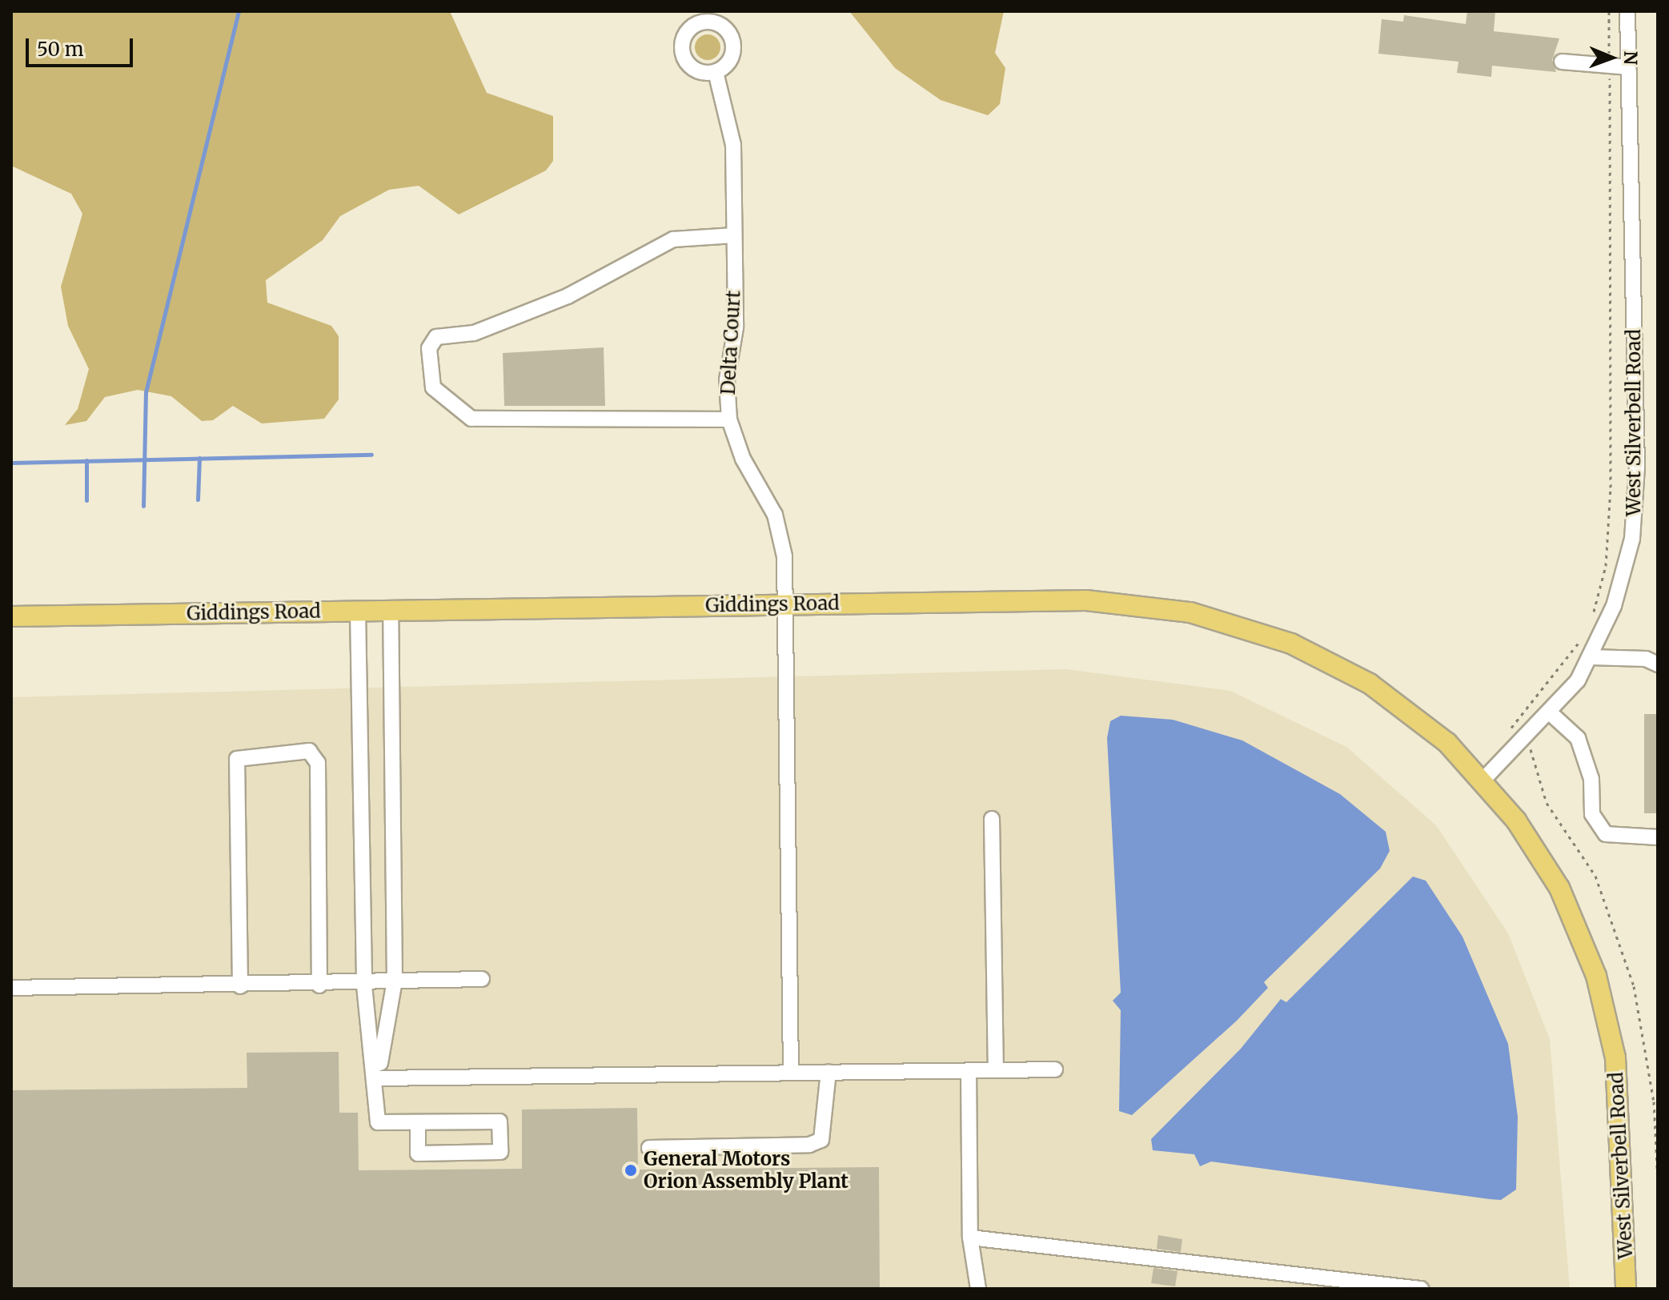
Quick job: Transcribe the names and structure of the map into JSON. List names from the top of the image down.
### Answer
{
  "streets": {
    "main road": ["West Silverbell Road", "Giddings Road"],
    "street": ["Delta Court"]
  },
  "crossings": [
    ["Delta Court", "Giddings Road"],
    ["West Silverbell Road", "Giddings Road"]
  ],
  "places": ["General Motors Orion Assembly Plant"],
  "scale_bar": "50 m",
  "north": "right"
}
